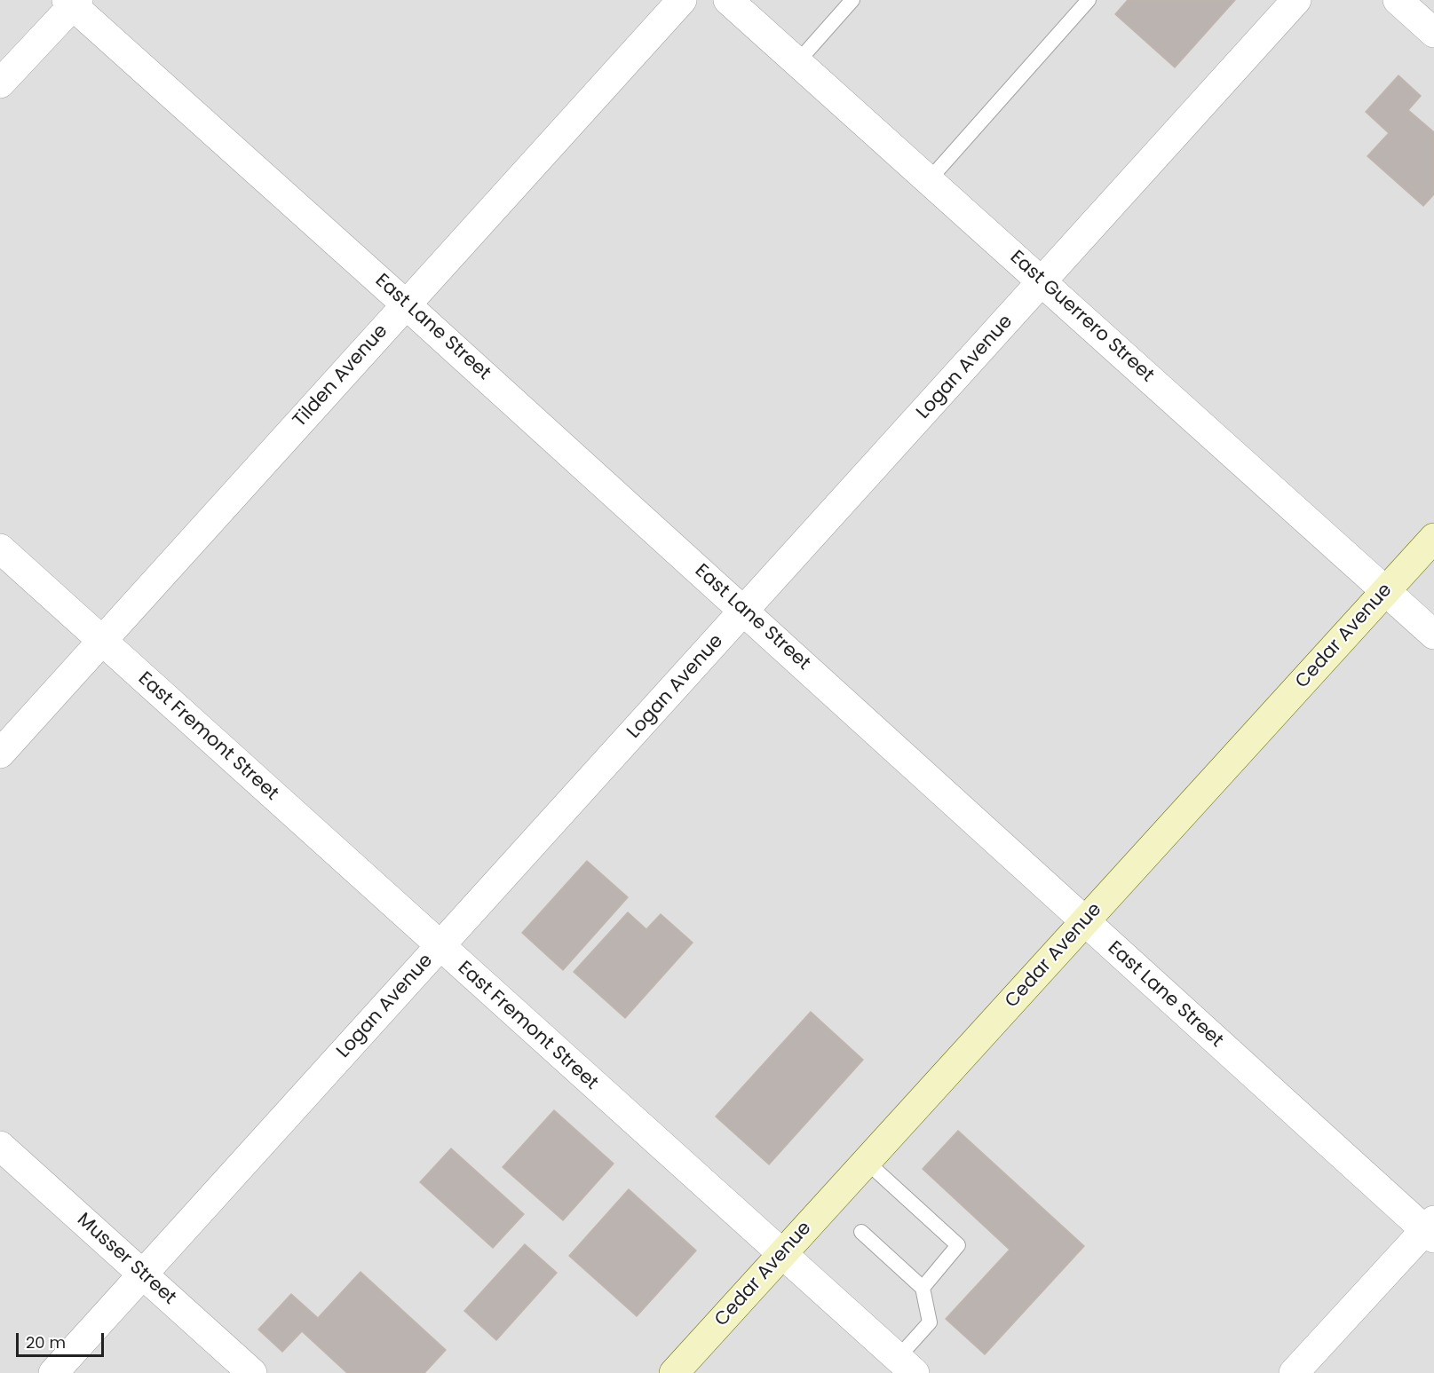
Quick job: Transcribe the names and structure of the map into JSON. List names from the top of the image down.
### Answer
{
  "streets": {
    "street": [
      "East Guerrero Street",
      "East Lane Street",
      "Logan Avenue",
      "Tilden Avenue",
      "Cedar Avenue",
      "East Fremont Street",
      "Musser Street"
    ]
  },
  "crossings": [
    ["East Guerrero Street", "Logan Avenue"],
    ["East Guerrero Street", "Cedar Avenue"],
    ["East Lane Street", "Logan Avenue"],
    ["East Lane Street", "Tilden Avenue"],
    ["East Lane Street", "Cedar Avenue"],
    ["Logan Avenue", "East Fremont Street"],
    ["Logan Avenue", "Musser Street"],
    ["Tilden Avenue", "East Fremont Street"],
    ["Cedar Avenue", "East Fremont Street"]
  ],
  "scale_bar": "20 m"
}
